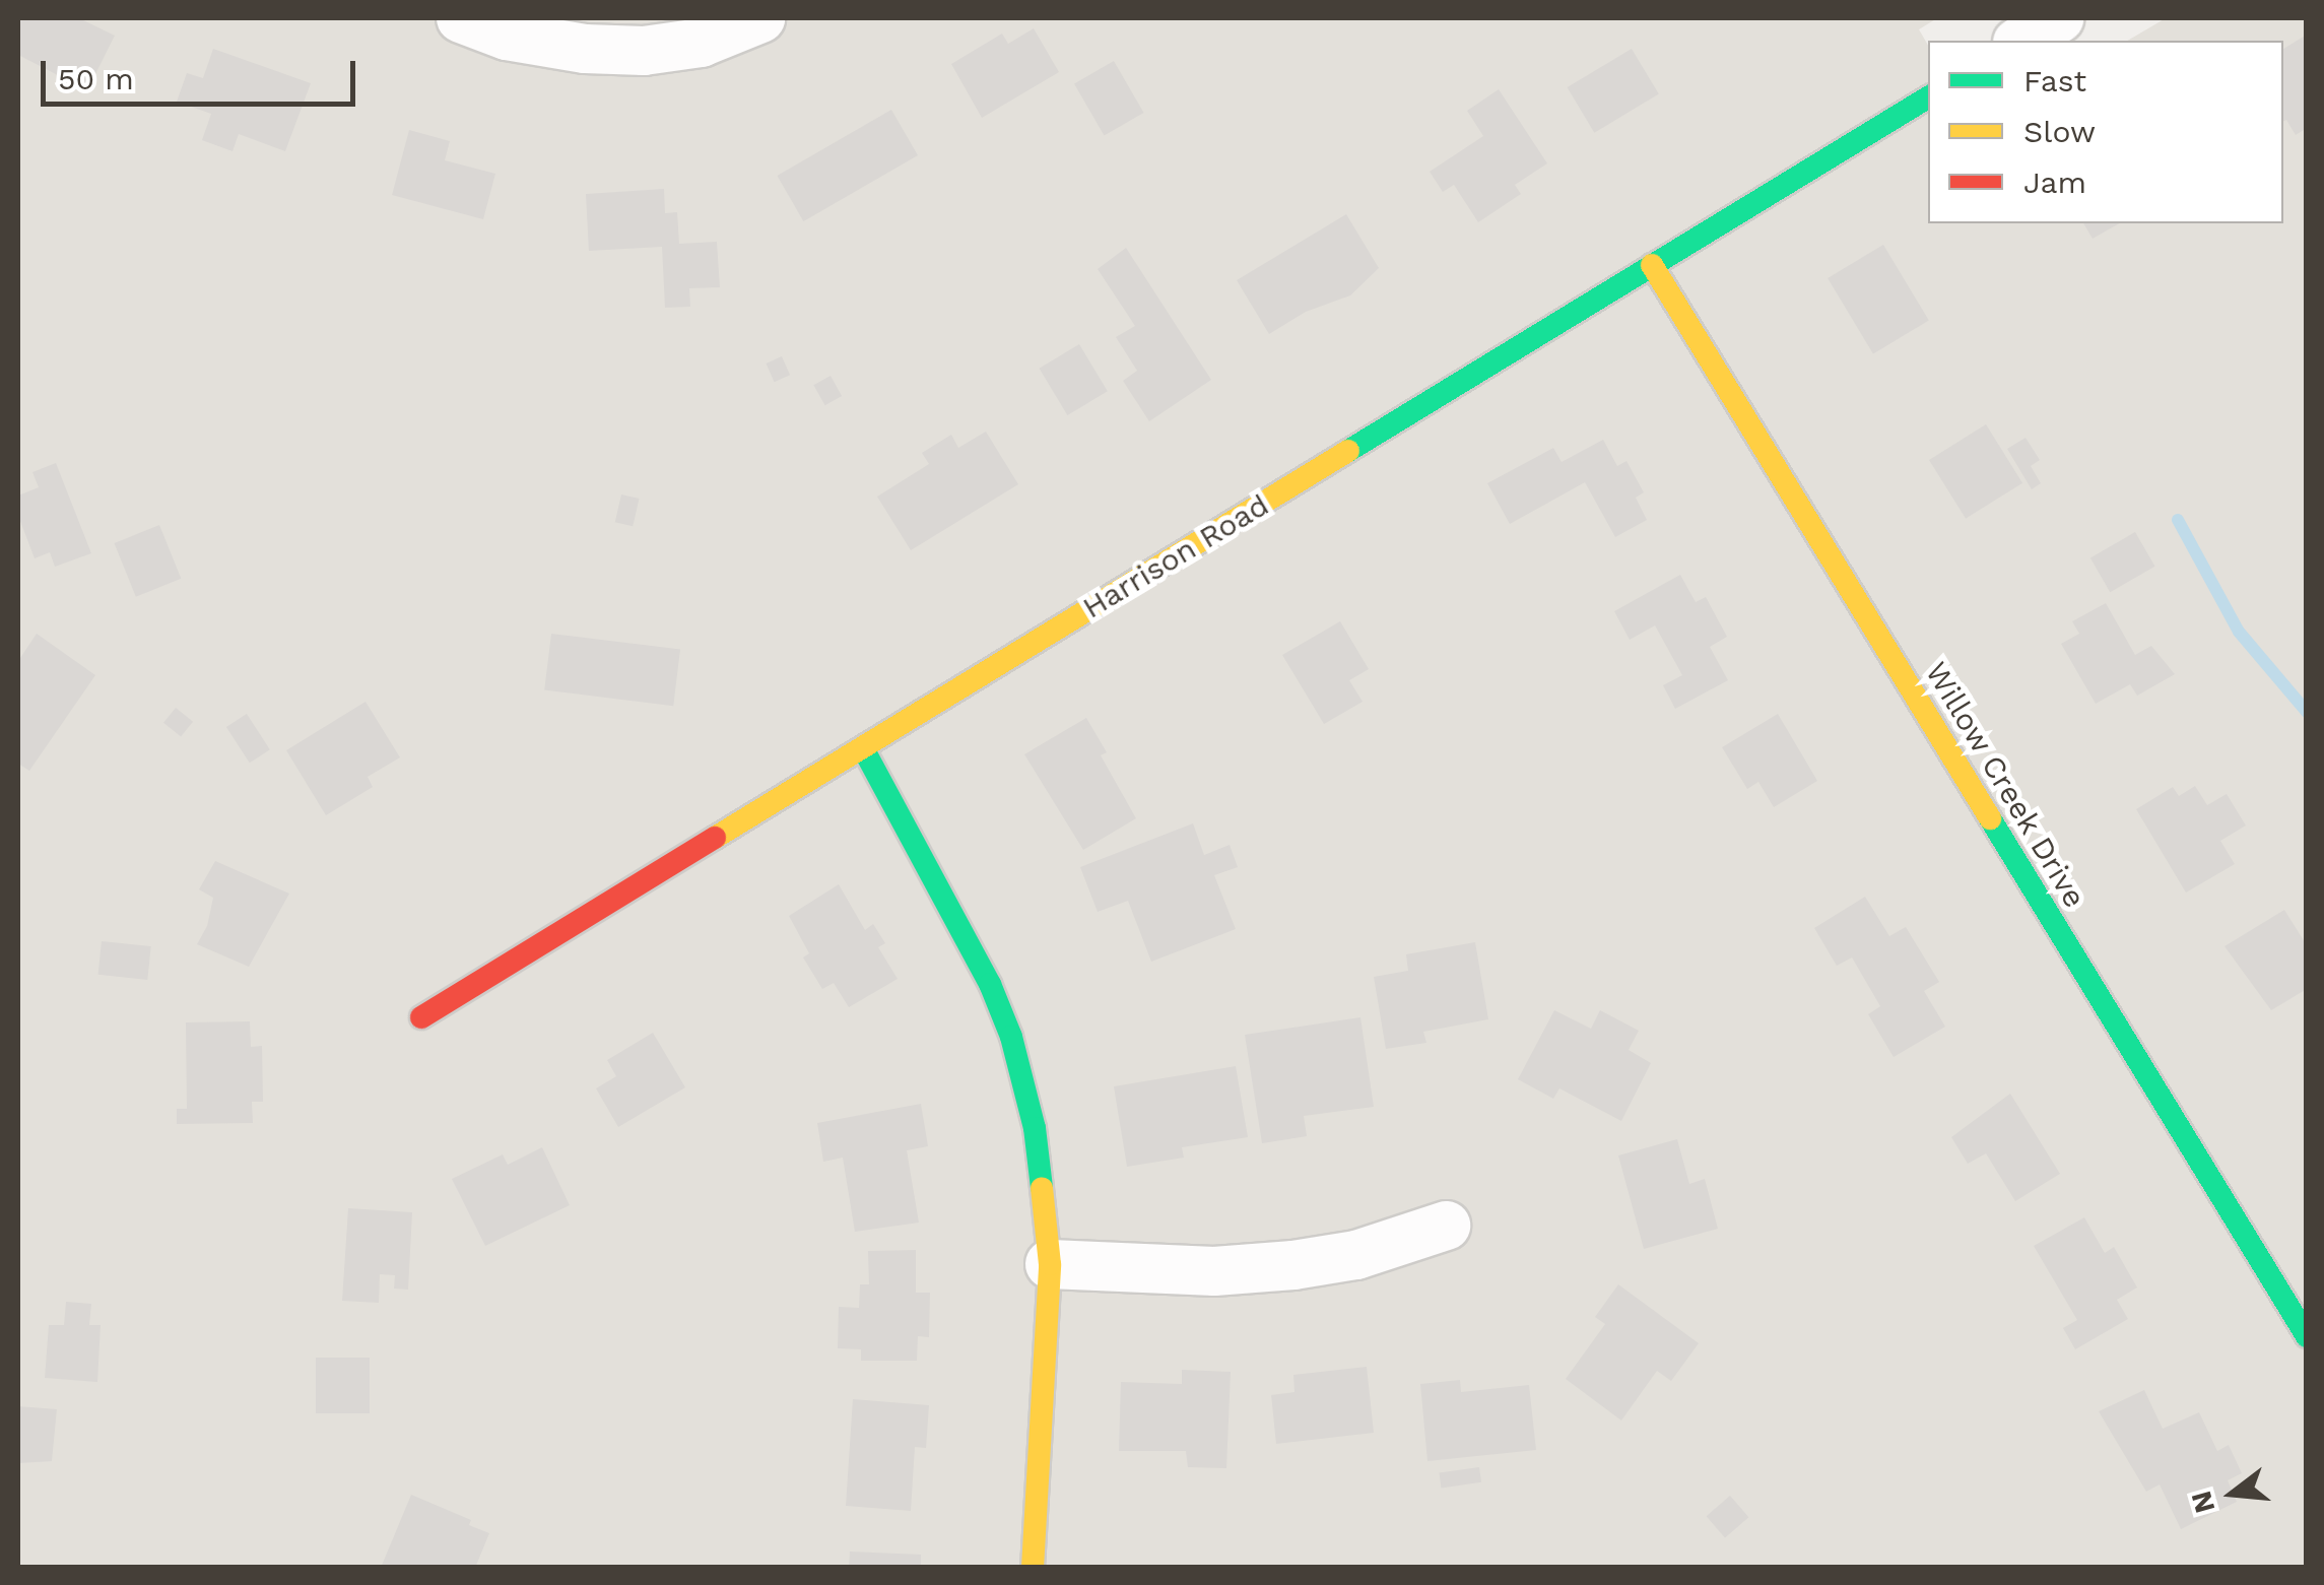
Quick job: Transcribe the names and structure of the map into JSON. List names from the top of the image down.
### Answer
{
  "streets": {
    "street": ["Harrison Road", "Willow Creek Drive"]
  },
  "crossings": [
    ["Harrison Road", "Willow Creek Drive"]
  ],
  "legend": ["Fast", "Slow", "Jam"],
  "scale_bar": "50 m",
  "north": "left"
}
